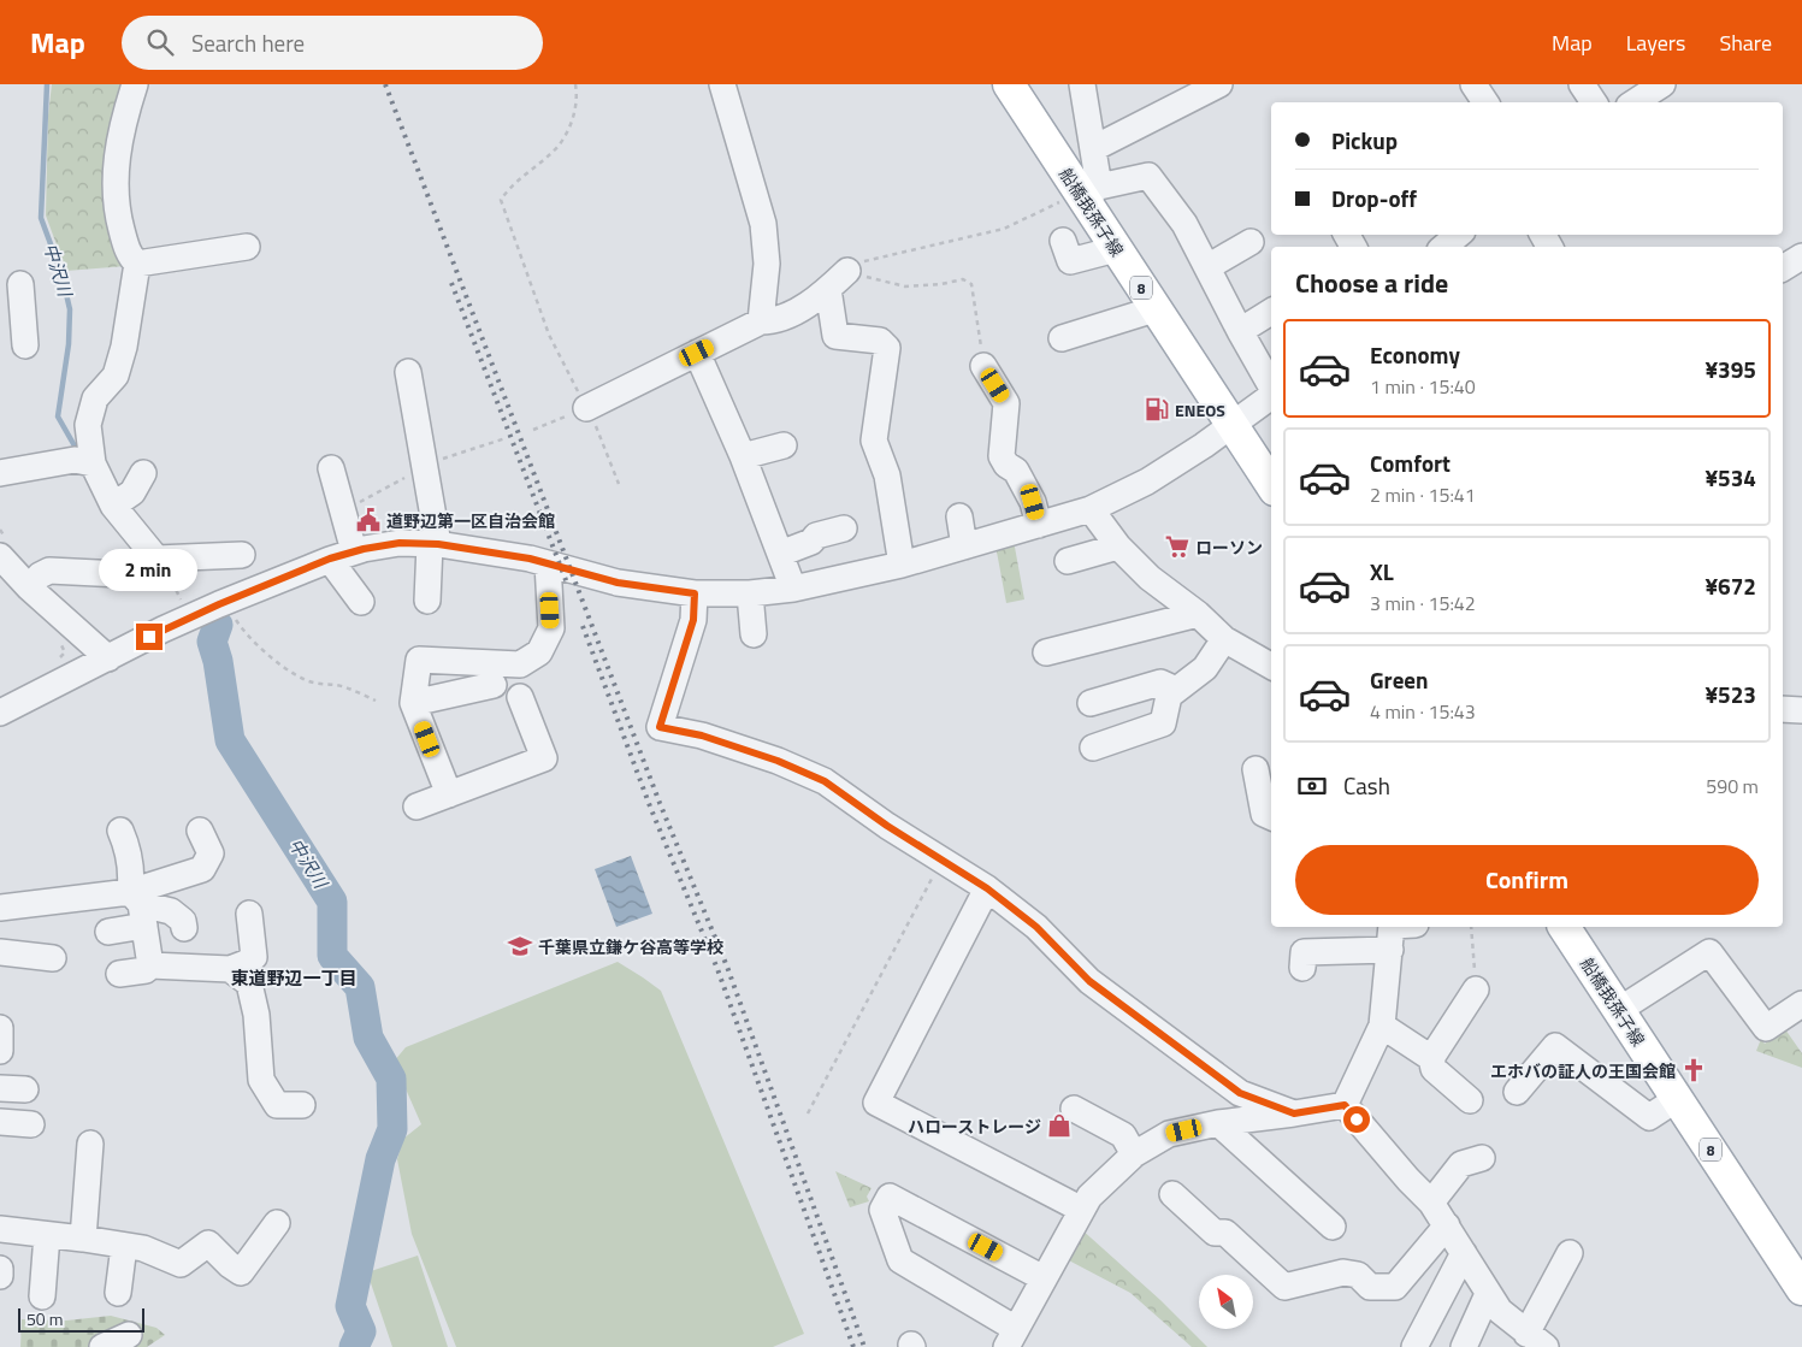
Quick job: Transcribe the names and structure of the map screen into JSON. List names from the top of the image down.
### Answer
{
  "streets": {
    "main road": ["船橋我孫子線", "8"]
  },
  "districts": ["東道野辺一丁目"],
  "water": ["中沢川"],
  "places": {
    "fuel station": ["ENEOS"],
    "public building": ["道野辺第一区自治会館"],
    "supermarket": ["ローソン"],
    "school or university": ["千葉県立鎌ケ谷高等学校"],
    "church": ["エホバの証人の王国会館"],
    "shop": ["ハローストレージ"]
  },
  "scale_bar": "50 m",
  "north": "top left",
  "page": {
    "header": "Map",
    "search": "Search here",
    "nav": ["Map", "Layers", "Share"],
    "banner": ["Pickup", "Drop-off"],
    "heading": "Choose a ride",
    "list": [
      {
        "name": "Economy",
        "note": "1 min · 15:40",
        "value": "¥395"
      },
      {
        "name": "Comfort",
        "note": "2 min · 15:41",
        "value": "¥534"
      },
      {
        "name": "XL",
        "note": "3 min · 15:42",
        "value": "¥672"
      },
      {
        "name": "Green",
        "note": "4 min · 15:43",
        "value": "¥523"
      }
    ],
    "bubble": "2 min",
    "pay": ["Cash", "590 m"],
    "buttons": "Confirm",
    "scale": "50 m"
  }
}
